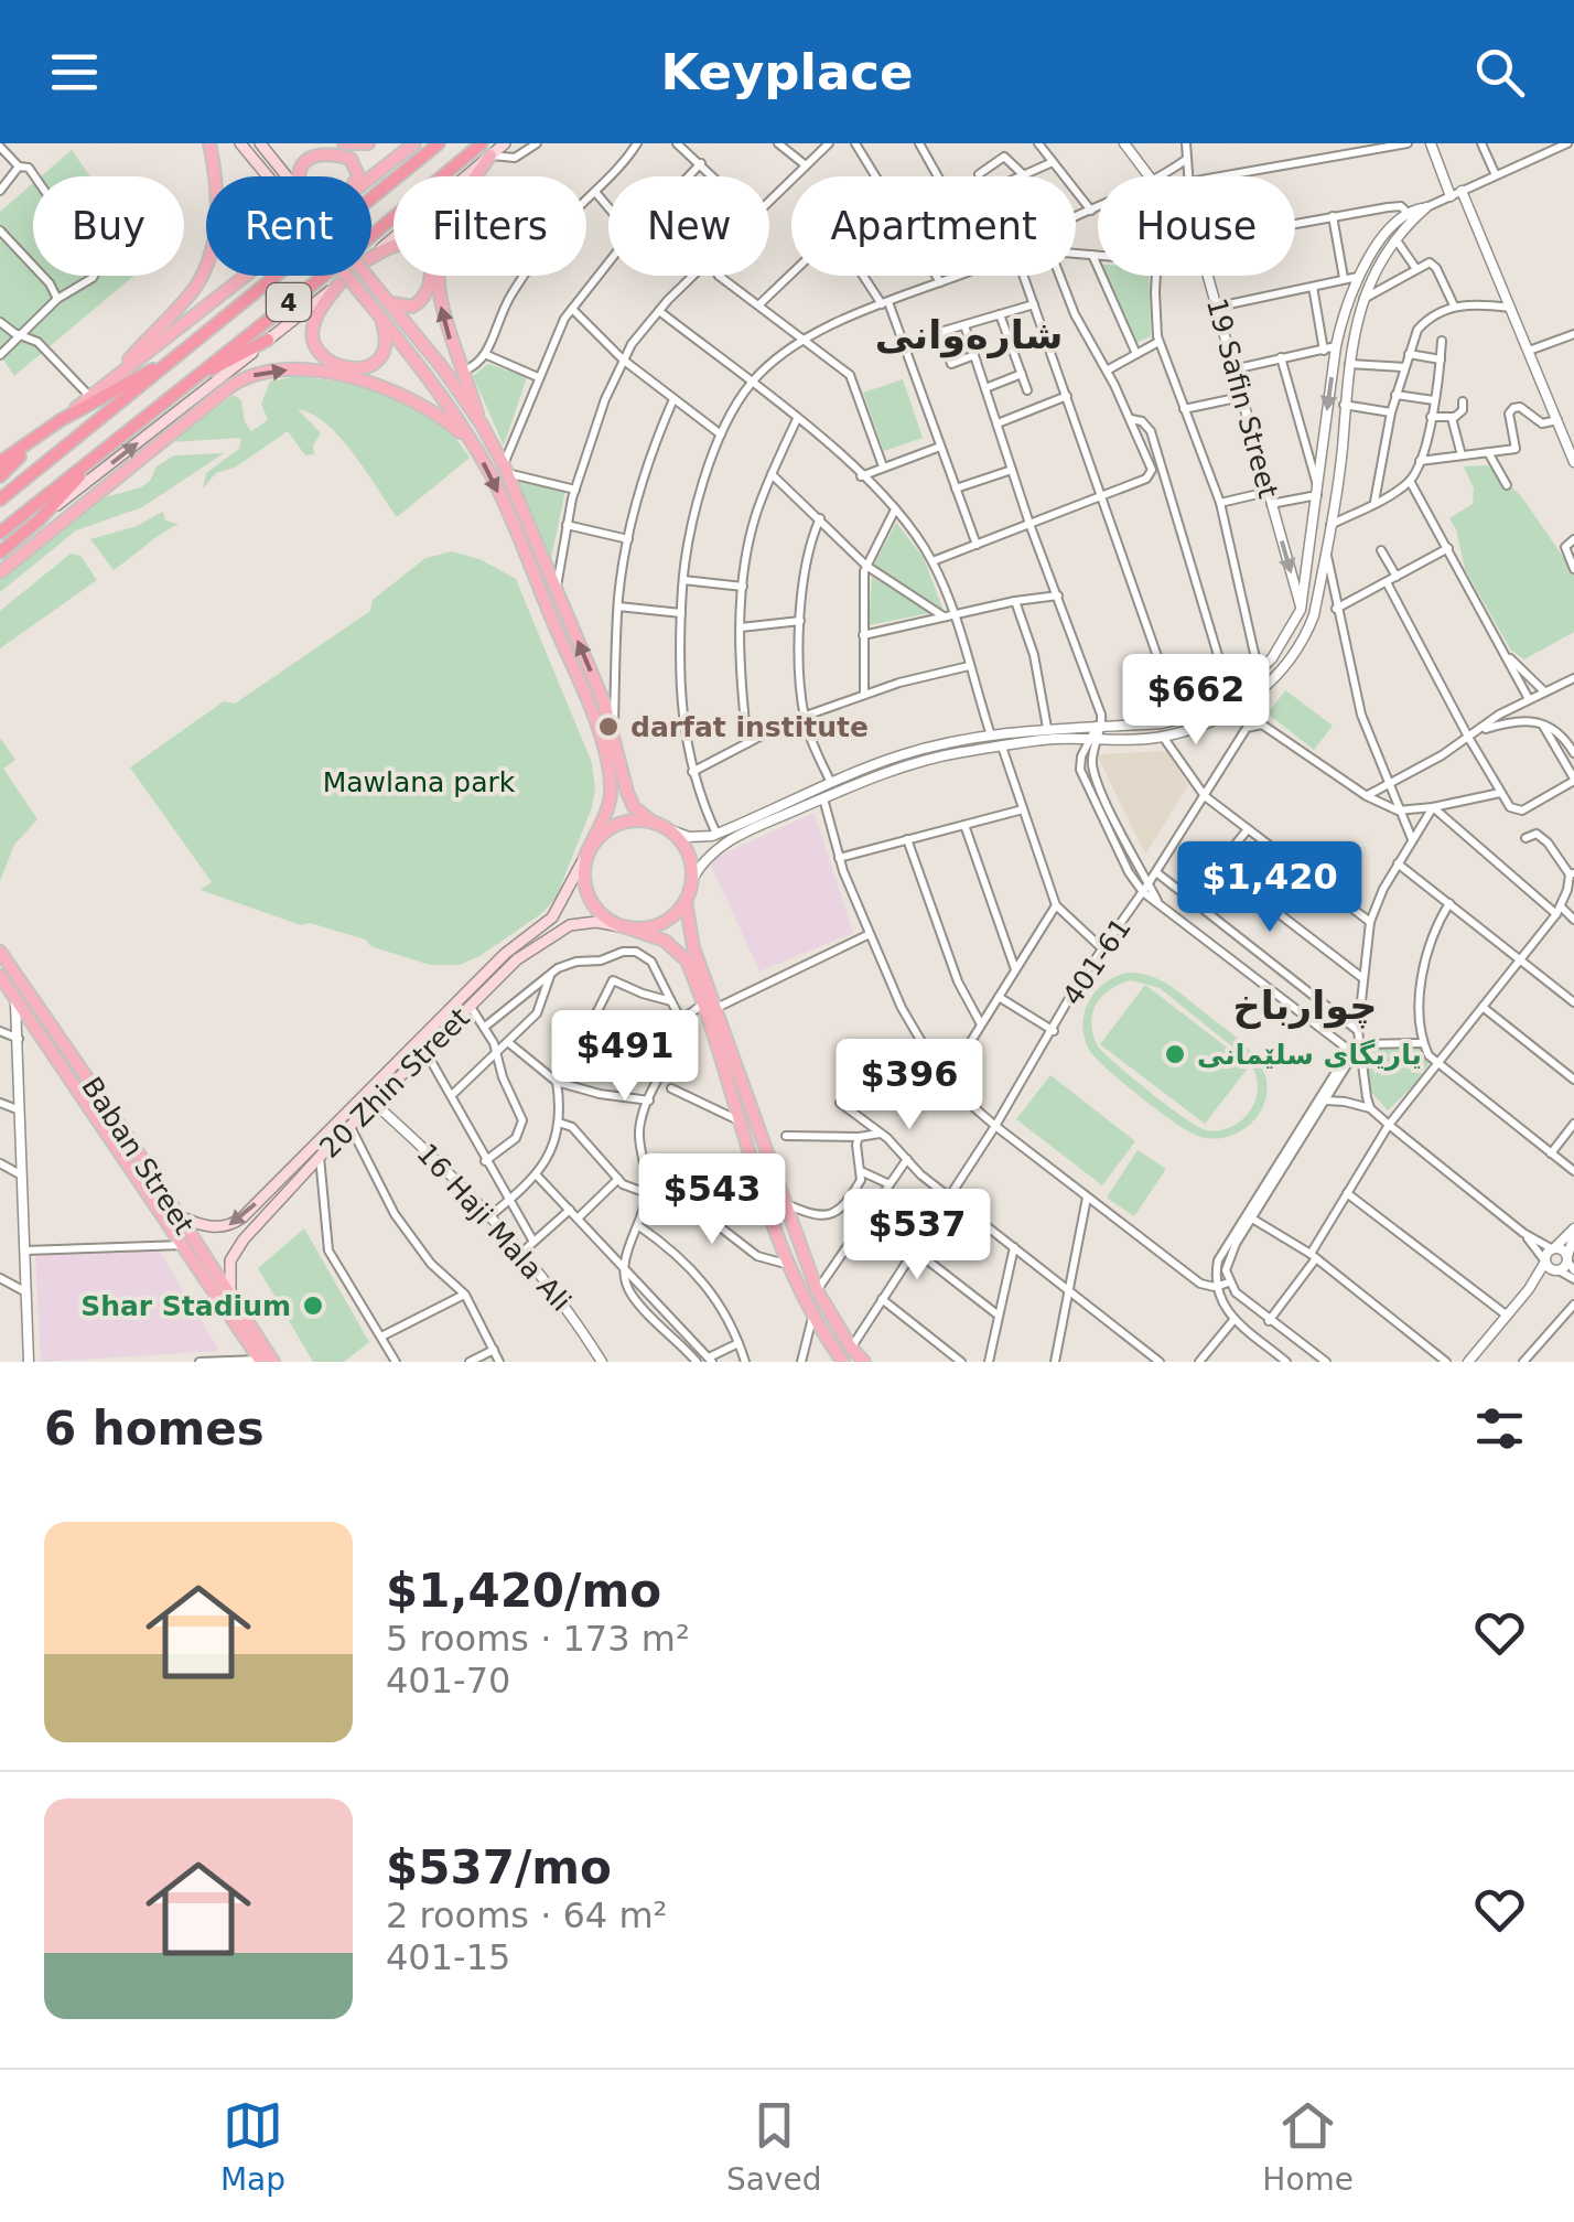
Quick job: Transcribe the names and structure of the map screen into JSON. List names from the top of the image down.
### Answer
{
  "streets": {
    "highway": ["4"],
    "main road": ["20 Zhin Street", "Baban Street"],
    "street": ["19 Safin Street", "401-61", "16 Haji Mala Ali"]
  },
  "crossings": [
    ["20 Zhin Street", "Baban Street"],
    ["20 Zhin Street", "16 Haji Mala Ali"]
  ],
  "districts": ["شارەوانی", "چوارباخ"],
  "parks": ["Mawlana park"],
  "places": ["darfat institute", "یاریگای سلێمانی", "Shar Stadium"],
  "page": {
    "header": "Keyplace",
    "chip": [
      "Buy",
      "Rent",
      "Filters",
      "New",
      "Apartment",
      "House"
    ],
    "price": [
      "$662",
      "$1,420",
      "$491",
      "$396",
      "$543",
      "$537"
    ],
    "heading": "6 homes",
    "list": [
      {
        "name": "$1,420/mo",
        "note": "5 rooms · 173 m² · 401-70"
      },
      {
        "name": "$537/mo",
        "note": "2 rooms · 64 m² · 401-15"
      }
    ],
    "tabs": ["Map", "Saved", "Home"]
  }
}
